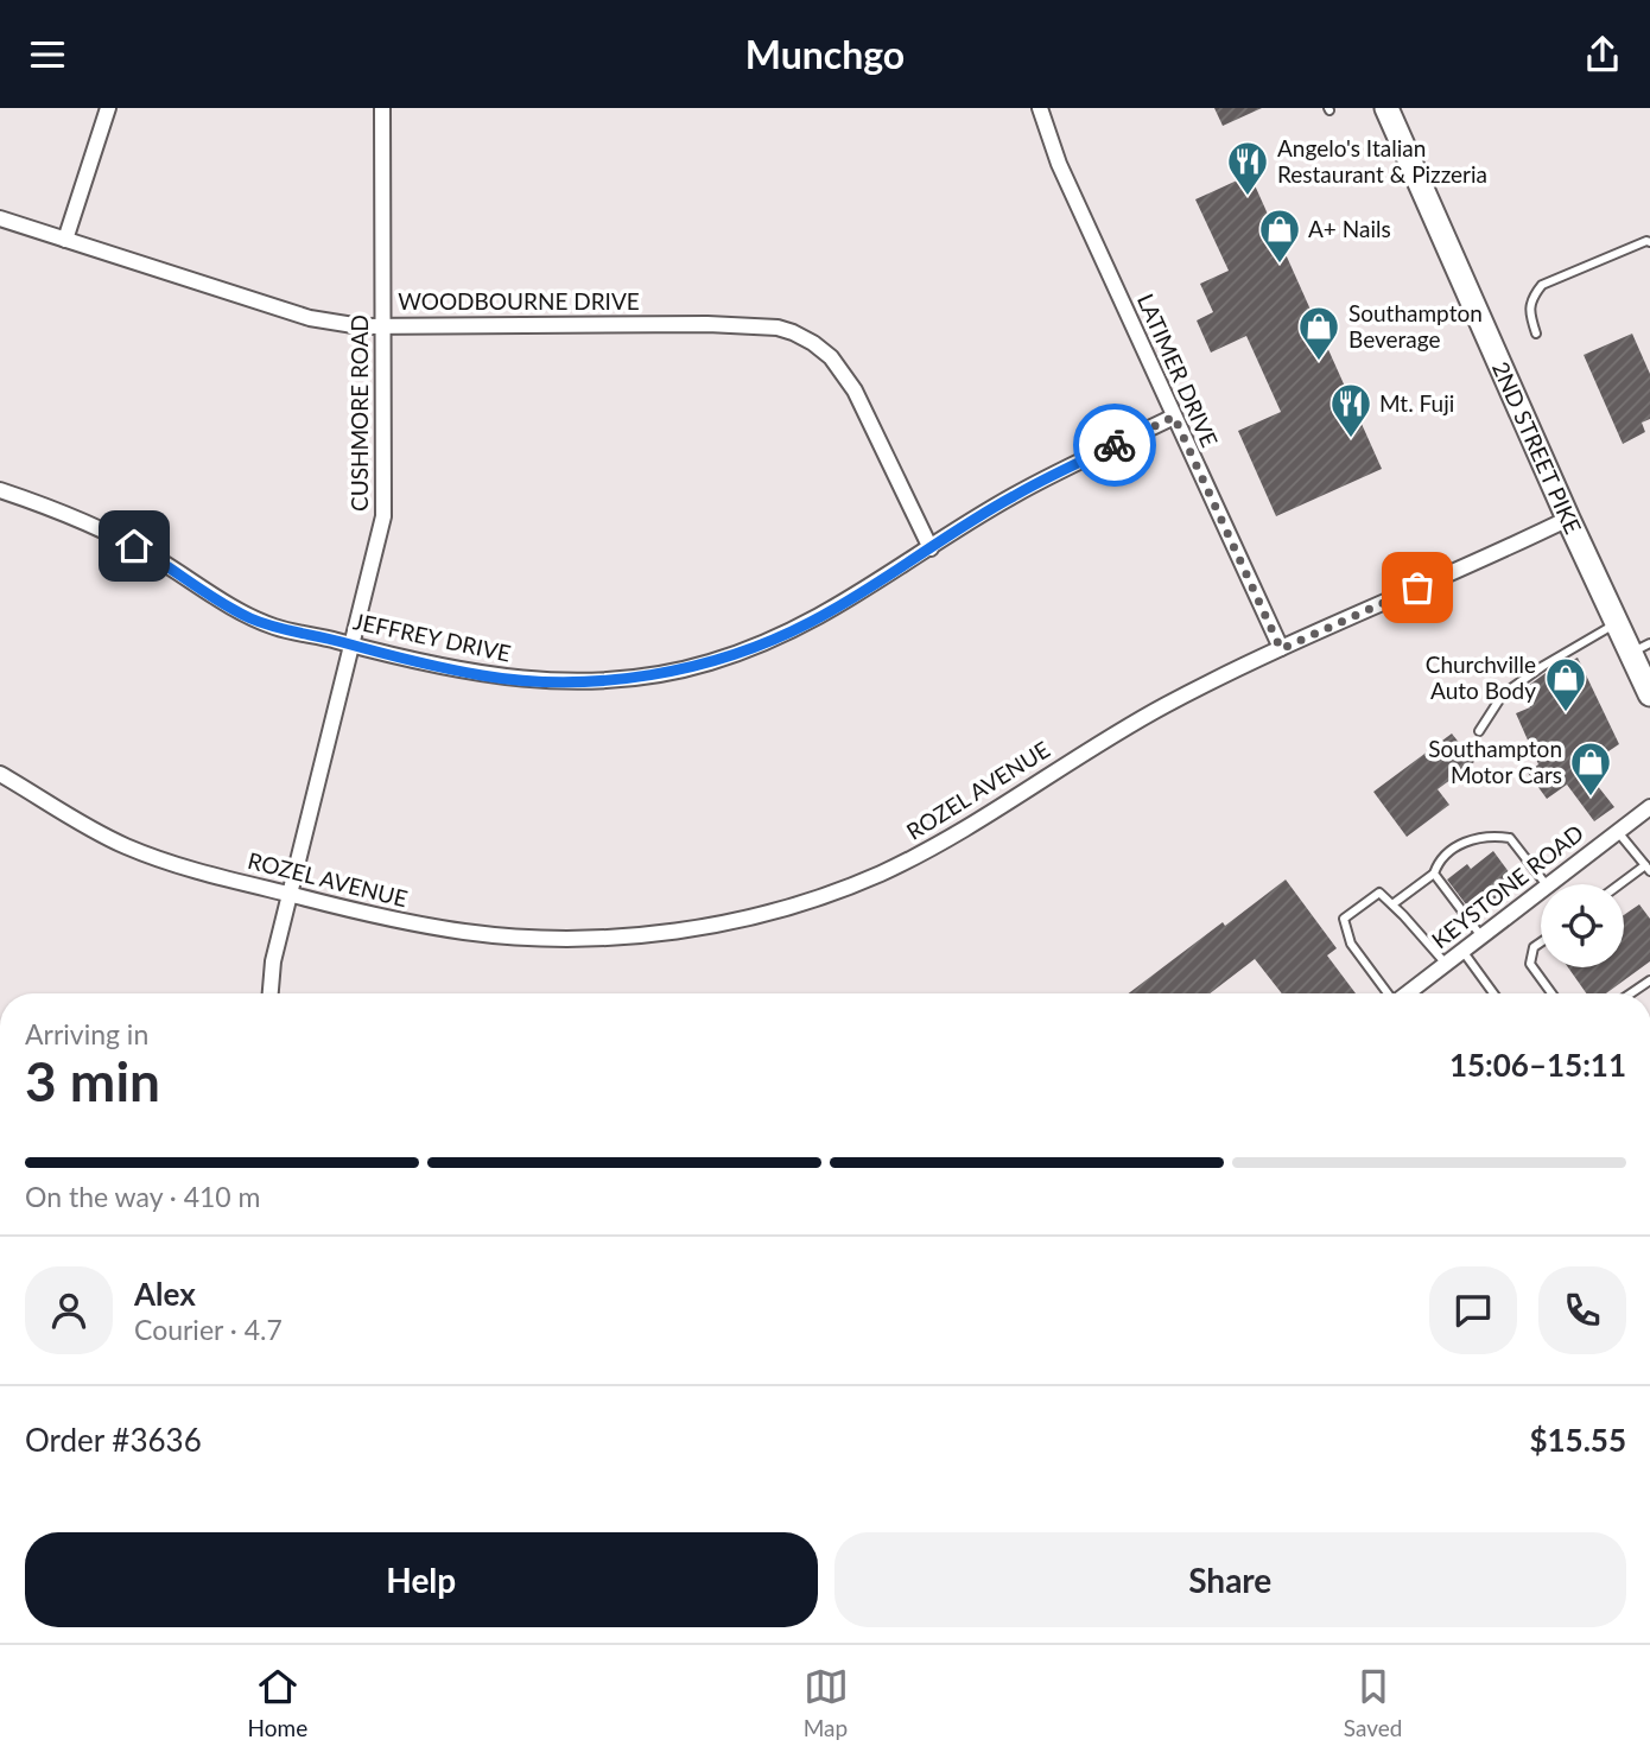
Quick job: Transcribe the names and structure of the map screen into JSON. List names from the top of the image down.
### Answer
{
  "streets": {
    "main road": ["2ND STREET PIKE"],
    "street": [
      "WOODBOURNE DRIVE",
      "LATIMER DRIVE",
      "CUSHMORE ROAD",
      "JEFFREY DRIVE",
      "ROZEL AVENUE",
      "KEYSTONE ROAD"
    ]
  },
  "crossings": [
    ["WOODBOURNE DRIVE", "CUSHMORE ROAD"],
    ["WOODBOURNE DRIVE", "JEFFREY DRIVE"],
    ["LATIMER DRIVE", "JEFFREY DRIVE"],
    ["LATIMER DRIVE", "ROZEL AVENUE"],
    ["CUSHMORE ROAD", "JEFFREY DRIVE"],
    ["CUSHMORE ROAD", "ROZEL AVENUE"],
    ["2ND STREET PIKE", "ROZEL AVENUE"]
  ],
  "places": {
    "restaurant": ["Angelo's Italian Restaurant & Pizzeria", "Mt. Fuji"],
    "shop": [
      "A+ Nails",
      "Southampton Beverage",
      "Churchville Auto Body",
      "Southampton Motor Cars"
    ]
  },
  "page": {
    "header": "Munchgo",
    "heading": ["3 min", "Arriving in", "15:06–15:11"],
    "panel": [
      "Alex",
      "Courier · 4.7",
      "Order #3636",
      "$15.55"
    ],
    "bar": "On the way · 410 m",
    "buttons": ["Help", "Share"],
    "tabs": ["Home", "Map", "Saved"]
  }
}
